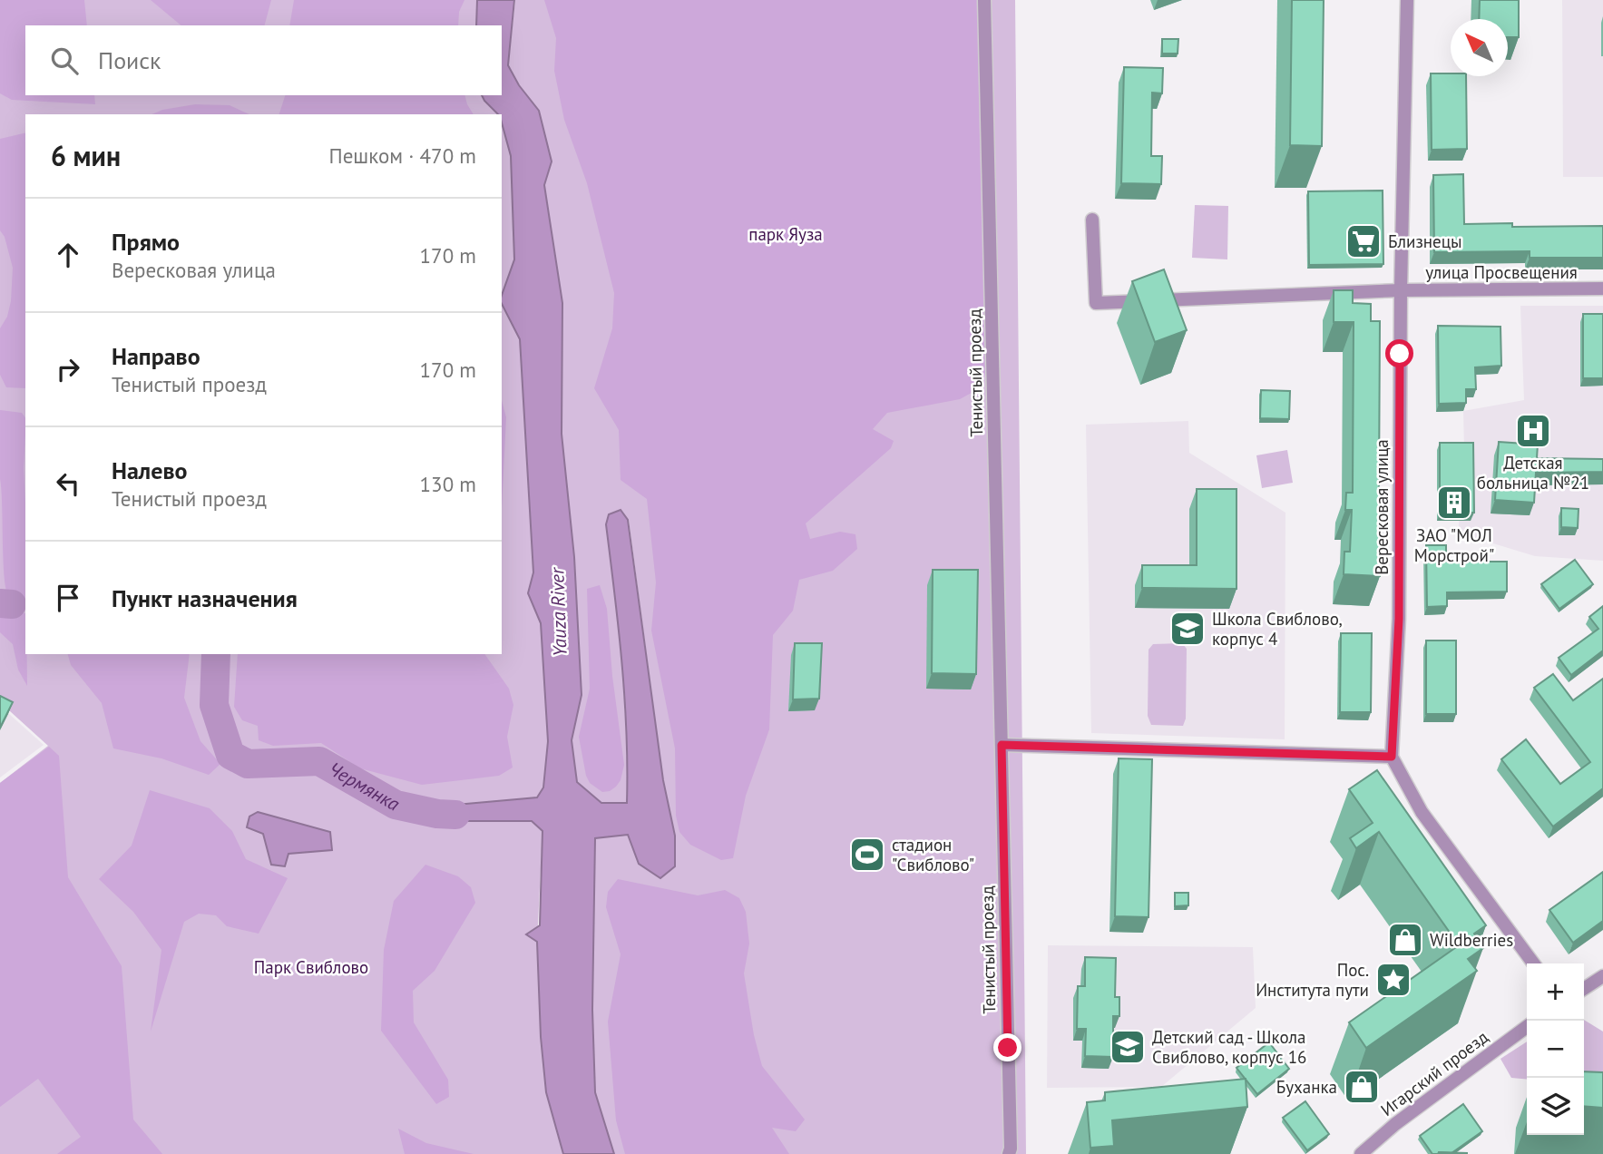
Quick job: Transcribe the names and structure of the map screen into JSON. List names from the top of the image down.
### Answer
{
  "streets": {
    "street": [
      "улица Просвещения",
      "Тенистый проезд",
      "Вересковая улица",
      "Игарский проезд"
    ]
  },
  "crossings": [
    ["улица Просвещения", "Вересковая улица"]
  ],
  "water": ["Yauza River", "Чермянка"],
  "parks": ["парк Яуза", "Парк Свиблово"],
  "places": {
    "supermarket": ["Близнецы"],
    "hospital": ["Детская больница №21"],
    "building": ["ЗАО \"МОЛ Морстрой\""],
    "school or university": ["Школа Свиблово, корпус 4", "Детский сад - Школа Свиблово, корпус 16"],
    "sports": ["стадион \"Свиблово\""],
    "shop": ["Wildberries", "Буханка"],
    "place": ["Пос. Института пути"]
  },
  "north": "top left",
  "page": {
    "search": "Поиск",
    "heading": ["6 мин", "Пешком · 470 m"],
    "list": [
      ["Прямо", "Вересковая улица", "170 m"],
      ["Направо", "Тенистый проезд", "170 m"],
      ["Налево", "Тенистый проезд", "130 m"],
      "Пункт назначения"
    ],
    "map_buttons": ["+", "−"]
  }
}
